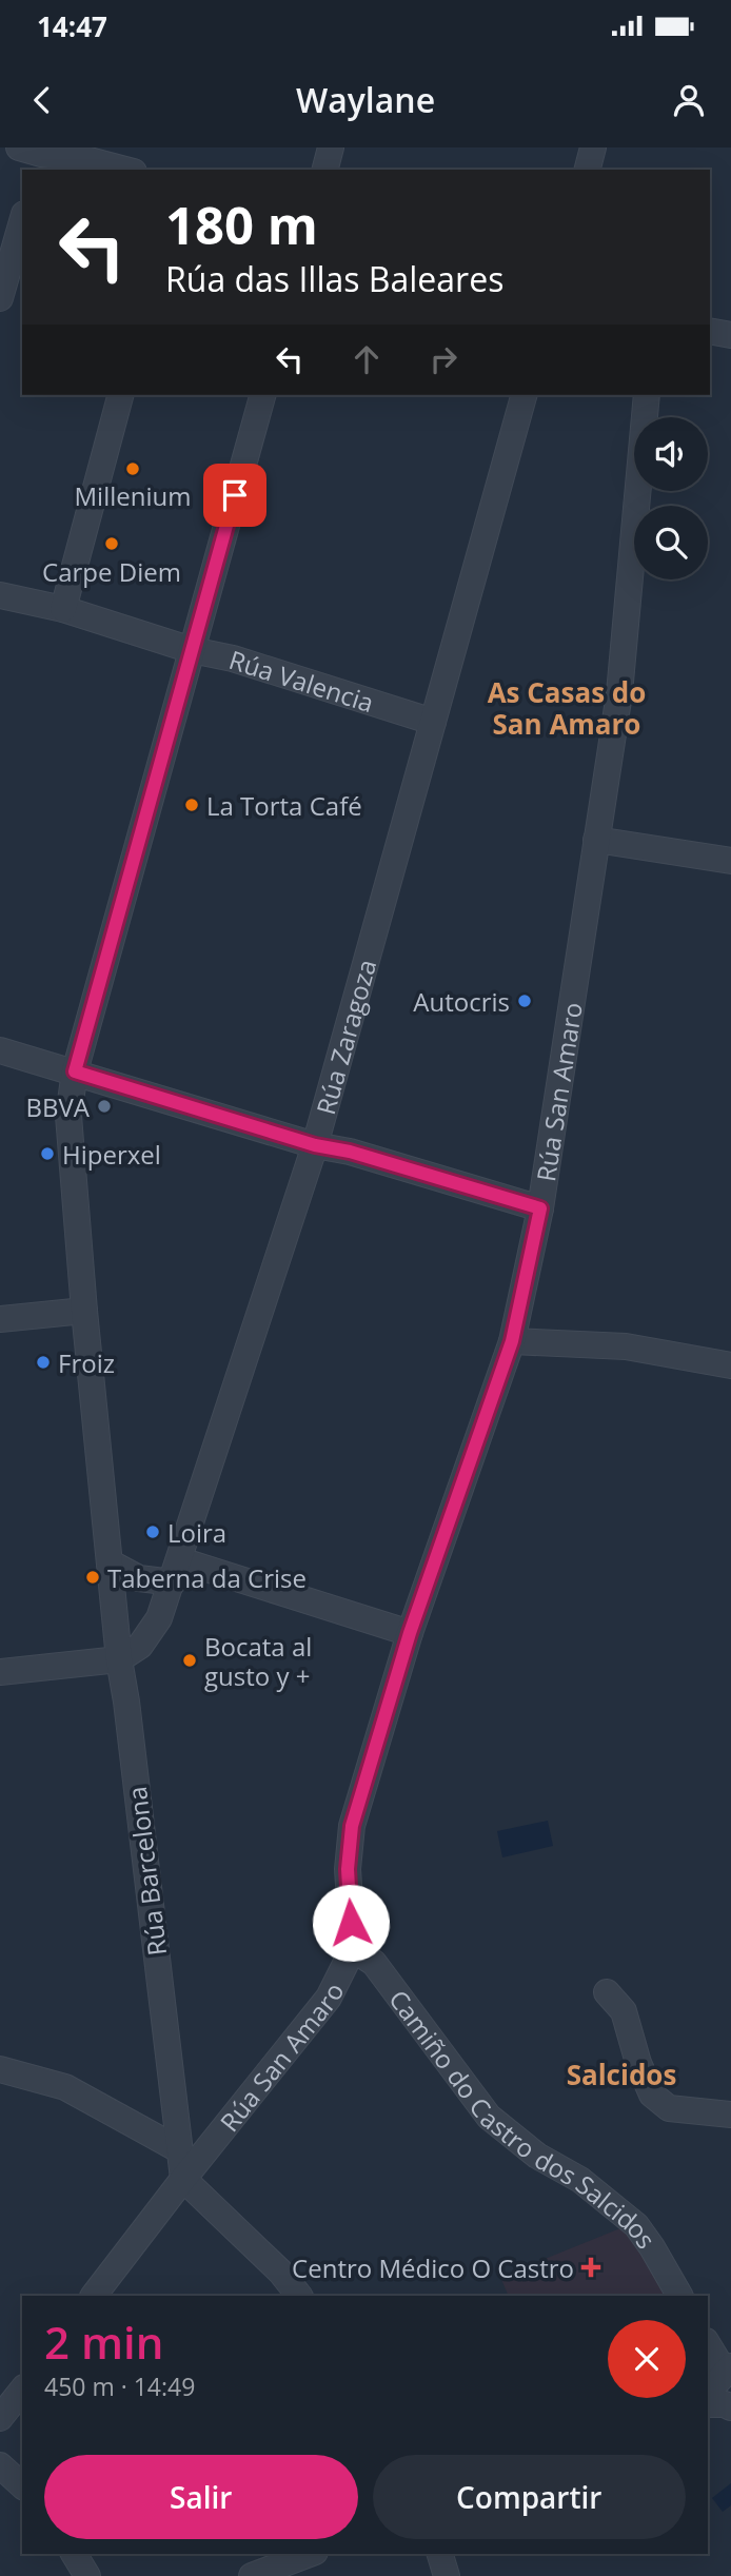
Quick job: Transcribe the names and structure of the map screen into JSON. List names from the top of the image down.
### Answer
{
  "streets": {
    "street": [
      "Rúa Valencia",
      "Rúa Zaragoza",
      "Rúa San Amaro",
      "Rúa Barcelona",
      "Camiño do Castro dos Salcidos"
    ]
  },
  "crossings": [
    ["Rúa Valencia", "Rúa Zaragoza"],
    ["Rúa Valencia", "Rúa Barcelona"],
    ["Rúa Zaragoza", "Rúa Barcelona"],
    ["Rúa San Amaro", "Rúa Barcelona"],
    ["Rúa San Amaro", "Camiño do Castro dos Salcidos"]
  ],
  "districts": ["As Casas do San Amaro", "Salcidos"],
  "places": {
    "other": [
      "Millenium",
      "Carpe Diem",
      "La Torta Café",
      "Autocris",
      "BBVA",
      "Hiperxel",
      "Froiz",
      "Loira",
      "Taberna da Crise",
      "Bocata al gusto y +"
    ],
    "health": ["Centro Médico O Castro"]
  },
  "page": {
    "status": "14:47",
    "header": "Waylane",
    "turn": ["180 m", "Rúa das Illas Baleares"],
    "heading": ["2 min", "450 m · 14:49"],
    "buttons": ["Salir", "Compartir"]
  }
}
